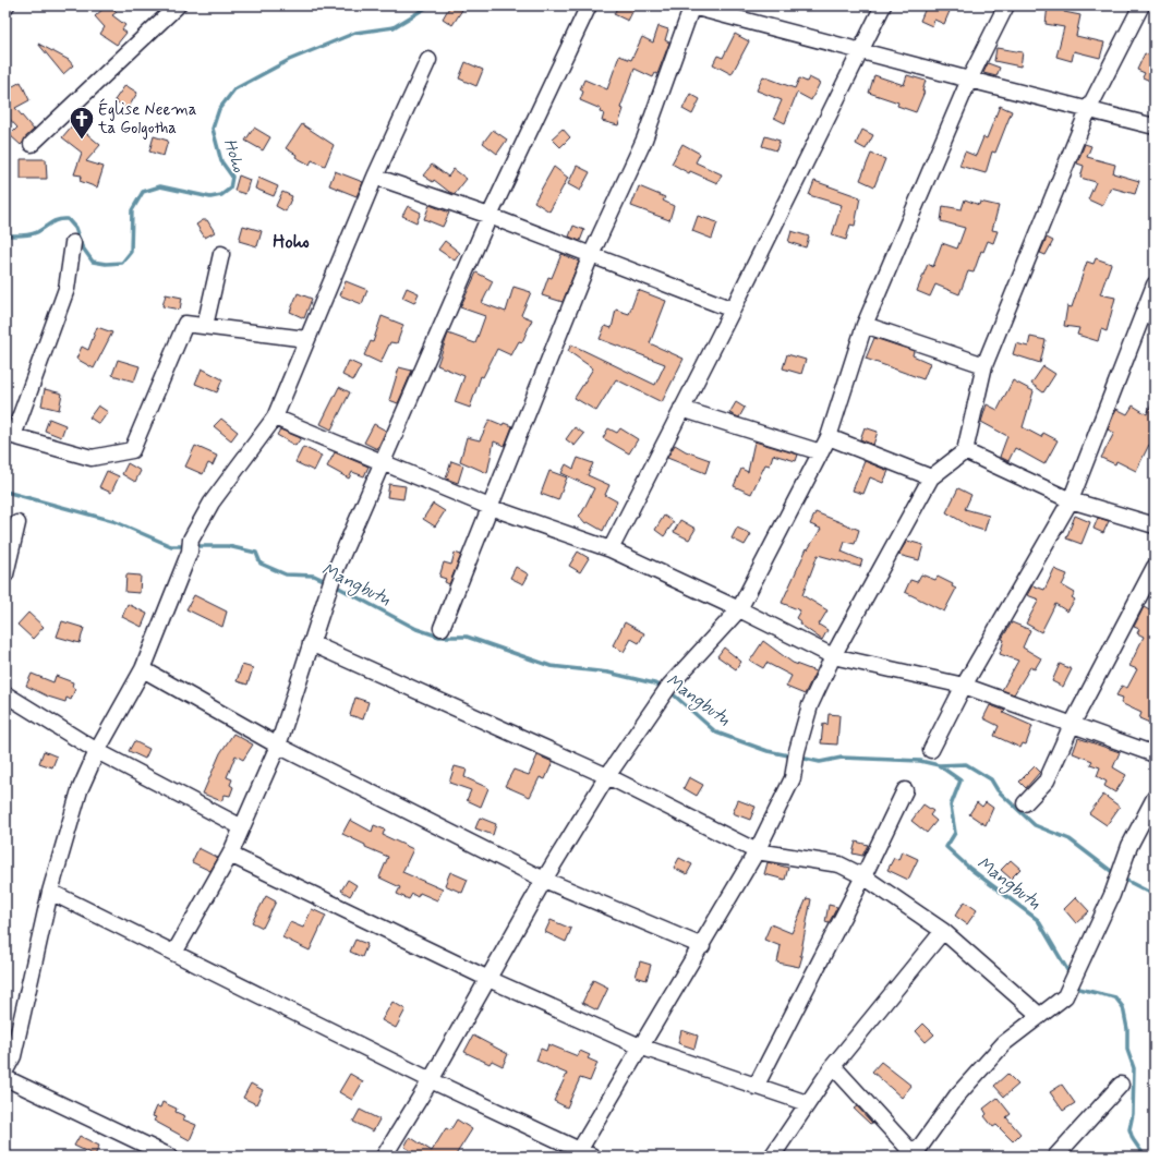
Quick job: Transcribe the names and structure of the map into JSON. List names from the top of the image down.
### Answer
{
  "districts": ["Hoho"],
  "water": ["Hoho", "Mangbutu"],
  "places": {
    "church": ["Église Neema ta Golgotha"]
  }
}
